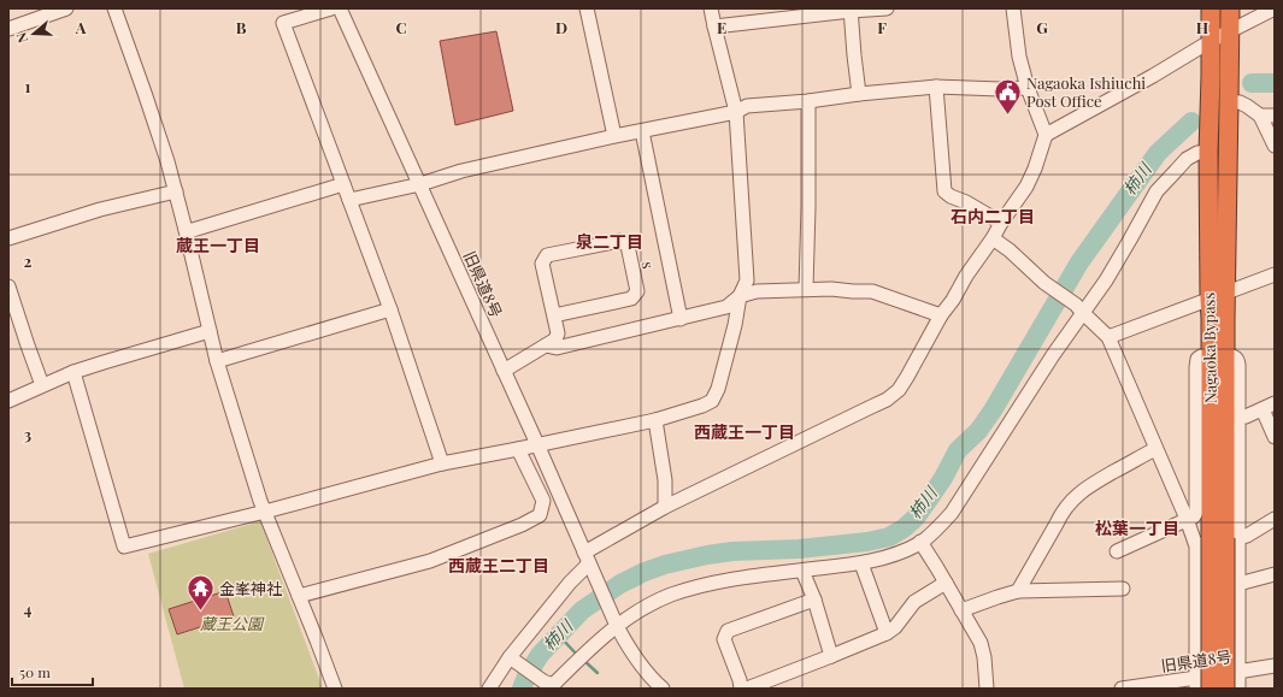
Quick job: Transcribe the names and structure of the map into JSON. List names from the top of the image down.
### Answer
{
  "streets": {
    "highway": ["Nagaoka Bypass"],
    "street": ["s", "旧県道8号"]
  },
  "crossings": [
    ["s", "旧県道8号"],
    ["旧県道8号", "Nagaoka Bypass"]
  ],
  "districts": [
    "石内二丁目",
    "泉二丁目",
    "蔵王一丁目",
    "西蔵王一丁目",
    "松葉一丁目",
    "西蔵王二丁目"
  ],
  "water": ["柿川"],
  "parks": ["蔵王公園"],
  "places": {
    "public building": ["Nagaoka Ishiuchi Post Office"],
    "temple": ["金峯神社"]
  },
  "scale_bar": "50 m",
  "north": "left",
  "grid": {
    "columns": [
      "A",
      "B",
      "C",
      "D",
      "E",
      "F",
      "G",
      "H"
    ],
    "rows": [
      "1",
      "2",
      "3",
      "4"
    ]
  }
}
